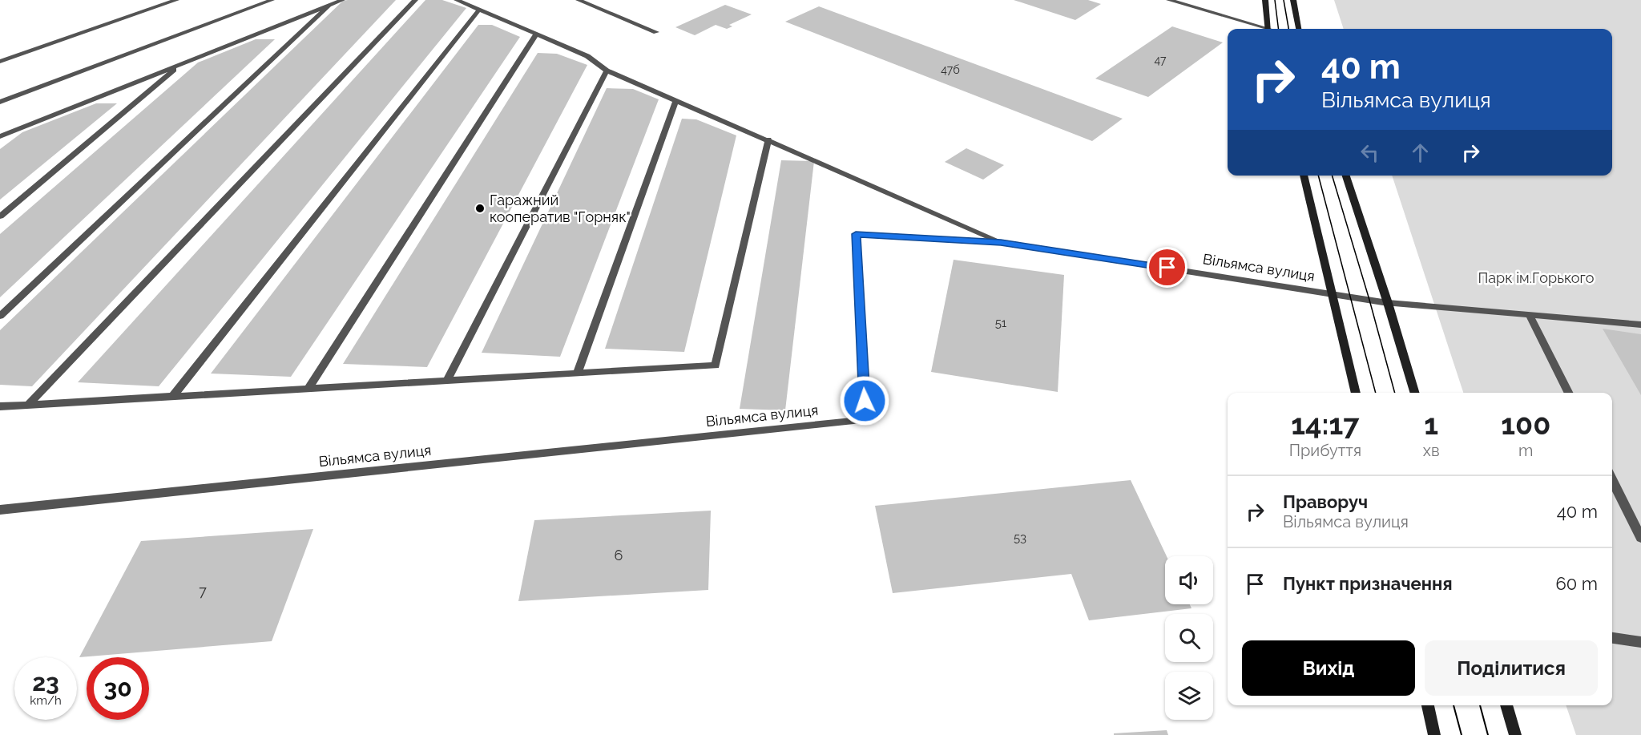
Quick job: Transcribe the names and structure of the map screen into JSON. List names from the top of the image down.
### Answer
{
  "streets": {
    "street": ["Вільямса вулиця"]
  },
  "parks": ["Парк iм.Горького"],
  "places": ["Гаражний кооператив \"Горняк\""],
  "house_numbers": [
    "47",
    "47б",
    "51",
    "53",
    "6",
    "7"
  ],
  "page": {
    "turn": ["40 m", "Вільямса вулиця"],
    "eta": [
      "14:17",
      "Прибуття",
      "1",
      "хв",
      "100",
      "m"
    ],
    "list": [
      {
        "name": "Праворуч",
        "note": "Вільямса вулиця",
        "value": "40 m"
      },
      {
        "name": "Пункт призначення",
        "value": "60 m"
      }
    ],
    "buttons": ["Вихід", "Поділитися"],
    "speed": "23 km/h",
    "limit": "30"
  }
}
